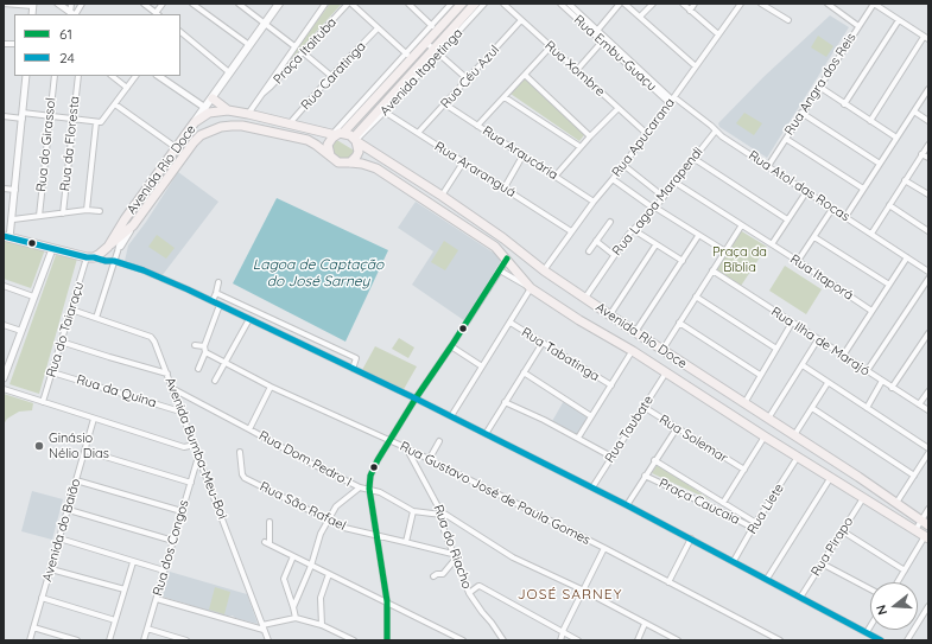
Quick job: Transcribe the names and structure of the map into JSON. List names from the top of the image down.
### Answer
{
  "streets": {
    "main road": ["Avenida Itapetinga", "Avenida Rio Doce"],
    "street": [
      "Praça Itaituba",
      "Rua Embu-Guaçu",
      "Rua Xombre",
      "Rua Caratinga",
      "Rua Céu Azul",
      "Rua Angra dos Reis",
      "Rua Apucarana",
      "Rua da Floresta",
      "Rua do Girassol",
      "Rua Araucária",
      "Rua Araranguá",
      "Rua Atol das Rocas",
      "Rua Lagoa Marapendi",
      "Rua Itaporá",
      "Rua do Taiaraçu",
      "Rua Ilha de Marajó",
      "Rua Tabatinga",
      "Rua da Quina",
      "Rua Taubate",
      "Rua Solemar",
      "Avenida Bumba-Meu-Boi",
      "Rua Dom Pedro I",
      "Rua Gustavo José de Paula Gomes",
      "Praça Caucaia",
      "Rua São Rafael",
      "Rua Liete",
      "Avenida do Baião",
      "Rua do Riacho",
      "Rua Pirapo",
      "Rua dos Congos"
    ]
  },
  "crossings": [
    ["Rua Embu-Guaçu", "Rua Apucarana"],
    ["Rua Embu-Guaçu", "Rua Atol das Rocas"],
    ["Rua Xombre", "Rua Céu Azul"],
    ["Rua Xombre", "Rua Apucarana"],
    ["Avenida Itapetinga", "Avenida Rio Doce"],
    ["Avenida Itapetinga", "Rua Araranguá"],
    ["Rua Caratinga", "Avenida Rio Doce"],
    ["Rua Céu Azul", "Rua Araucária"],
    ["Rua Céu Azul", "Rua Araranguá"],
    ["Rua Angra dos Reis", "Rua Atol das Rocas"],
    ["Rua Apucarana", "Rua Araucária"],
    ["Rua Apucarana", "Avenida Rio Doce"],
    ["Rua Apucarana", "Rua Araranguá"],
    ["Rua Apucarana", "Rua Atol das Rocas"],
    ["Avenida Rio Doce", "Rua Lagoa Marapendi"],
    ["Avenida Rio Doce", "Rua do Taiaraçu"],
    ["Avenida Rio Doce", "Rua Taubate"],
    ["Avenida Rio Doce", "Avenida Bumba-Meu-Boi"],
    ["Avenida Rio Doce", "Rua Liete"],
    ["Avenida Rio Doce", "Rua Pirapo"],
    ["Rua Atol das Rocas", "Rua Lagoa Marapendi"],
    ["Rua Lagoa Marapendi", "Rua Itaporá"],
    ["Rua do Taiaraçu", "Rua da Quina"],
    ["Rua do Taiaraçu", "Avenida Bumba-Meu-Boi"],
    ["Rua da Quina", "Avenida Bumba-Meu-Boi"],
    ["Rua Taubate", "Rua Solemar"],
    ["Avenida Bumba-Meu-Boi", "Rua Dom Pedro I"],
    ["Avenida Bumba-Meu-Boi", "Rua dos Congos"],
    ["Rua Dom Pedro I", "Rua do Riacho"],
    ["Rua Gustavo José de Paula Gomes", "Rua do Riacho"],
    ["Praça Caucaia", "Rua Liete"],
    ["Rua São Rafael", "Rua do Riacho"]
  ],
  "districts": ["JOSÉ SARNEY"],
  "water": ["Lagoa de Captação do José Sarney"],
  "parks": ["Praça da Bíblia"],
  "places": ["Ginásio Nélio Dias"],
  "lines": ["transit line 24", "transit line 61"],
  "legend": ["61", "24"],
  "north": "left"
}
